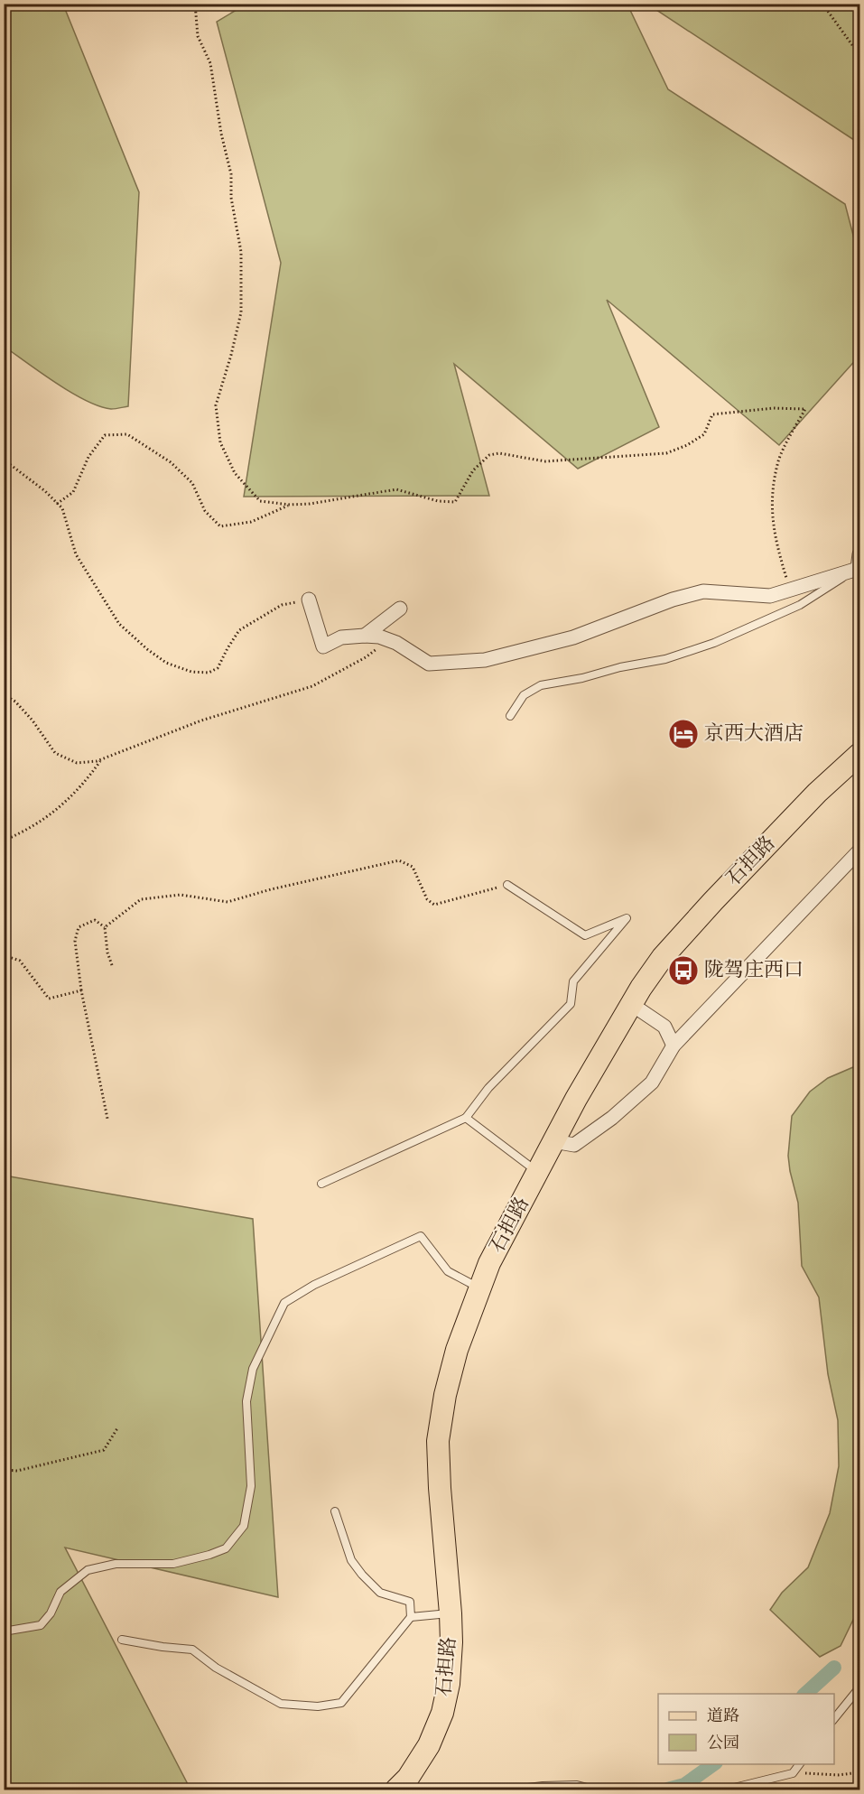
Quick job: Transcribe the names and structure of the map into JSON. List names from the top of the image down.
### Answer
{
  "streets": {
    "main road": ["石担路"]
  },
  "places": {
    "hotel": ["京西大酒店"],
    "bus stop": ["陇驾庄西口"]
  },
  "legend": ["道路", "公园"]
}
